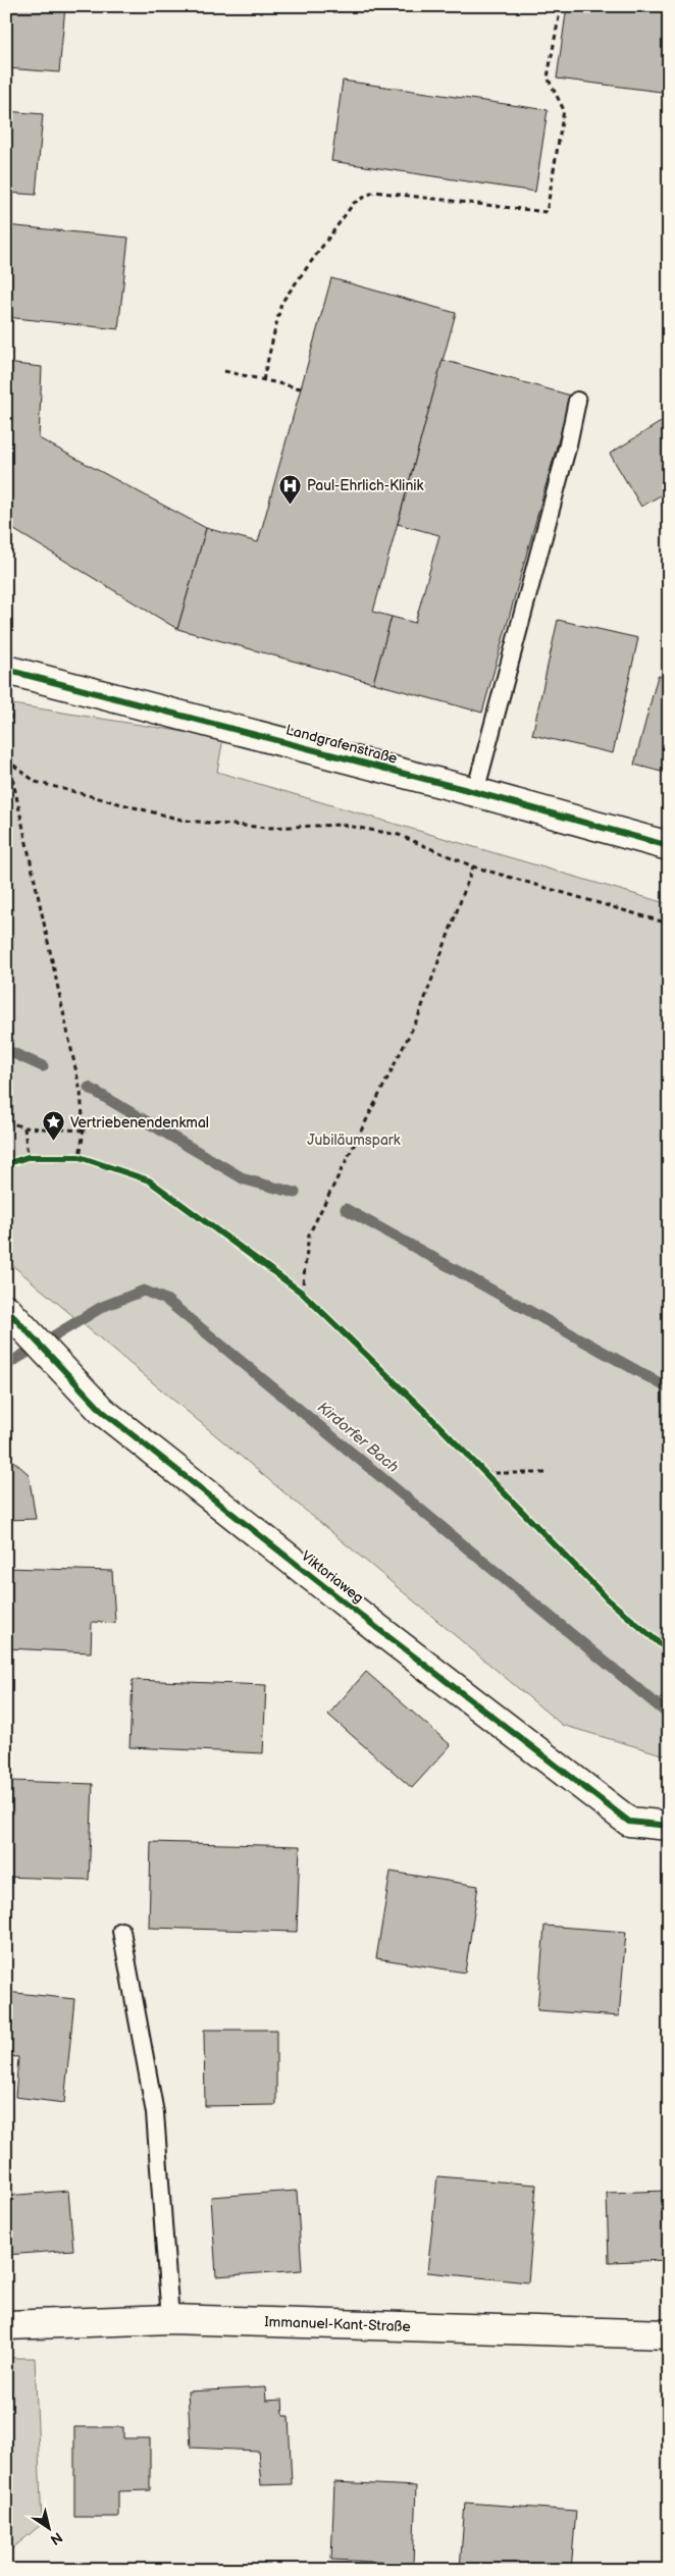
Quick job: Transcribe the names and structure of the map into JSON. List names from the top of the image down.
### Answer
{
  "streets": {
    "street": ["Landgrafenstraße", "Viktoriaweg", "Immanuel-Kant-Straße"]
  },
  "water": ["Kirdorfer Bach"],
  "parks": ["Jubiläumspark"],
  "places": {
    "hospital": ["Paul-Ehrlich-Klinik"],
    "place": ["Vertriebenendenkmal"]
  },
  "north": "bottom right"
}
